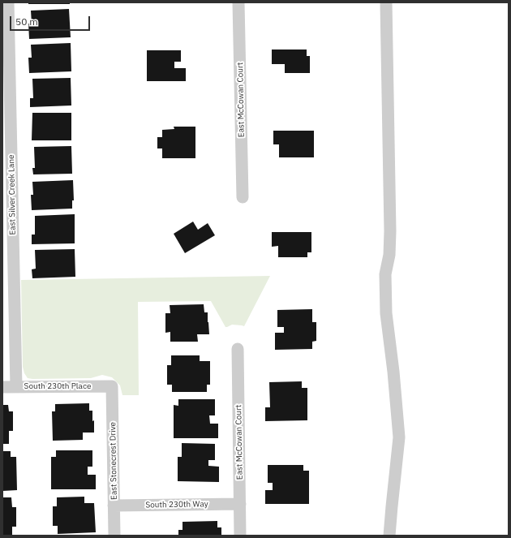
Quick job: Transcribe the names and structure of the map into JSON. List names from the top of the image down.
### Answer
{
  "streets": {
    "street": [
      "East McCowan Court",
      "East Silver Creek Lane",
      "South 230th Place",
      "East Stonecrest Drive",
      "South 230th Way"
    ]
  },
  "crossings": [
    ["East McCowan Court", "South 230th Way"],
    ["East Silver Creek Lane", "South 230th Place"],
    ["South 230th Place", "East Stonecrest Drive"],
    ["East Stonecrest Drive", "South 230th Way"]
  ],
  "scale_bar": "50 m"
}
